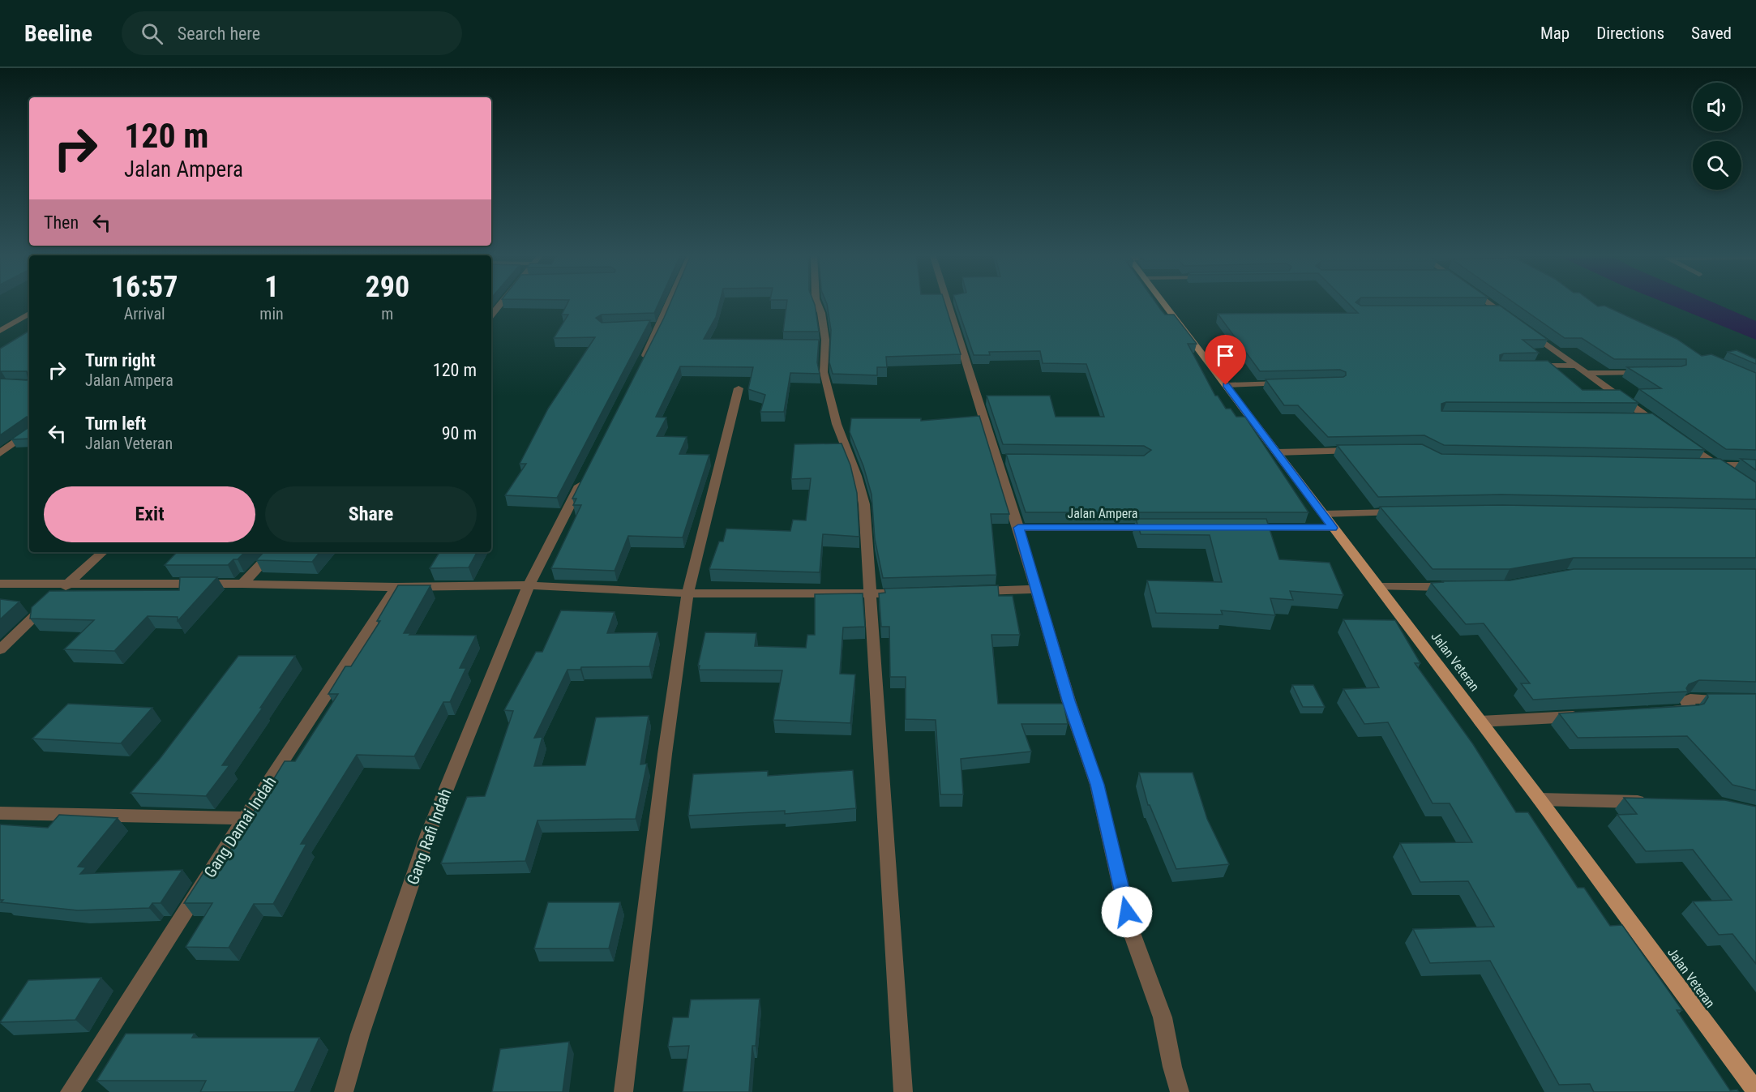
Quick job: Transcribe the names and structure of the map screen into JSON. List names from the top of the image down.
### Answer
{
  "streets": {
    "main road": ["Jalan Veteran"],
    "street": ["Jalan Ampera", "Gang Damai Indah", "Gang Rafi Indah"]
  },
  "page": {
    "header": "Beeline",
    "search": "Search here",
    "nav": ["Map", "Directions", "Saved"],
    "turn": ["120 m", "Jalan Ampera"],
    "then": "Then",
    "eta": [
      "16:57",
      "Arrival",
      "1",
      "min",
      "290",
      "m"
    ],
    "list": [
      {
        "name": "Turn right",
        "note": "Jalan Ampera",
        "value": "120 m"
      },
      {
        "name": "Turn left",
        "note": "Jalan Veteran",
        "value": "90 m"
      }
    ],
    "buttons": ["Exit", "Share"]
  }
}
